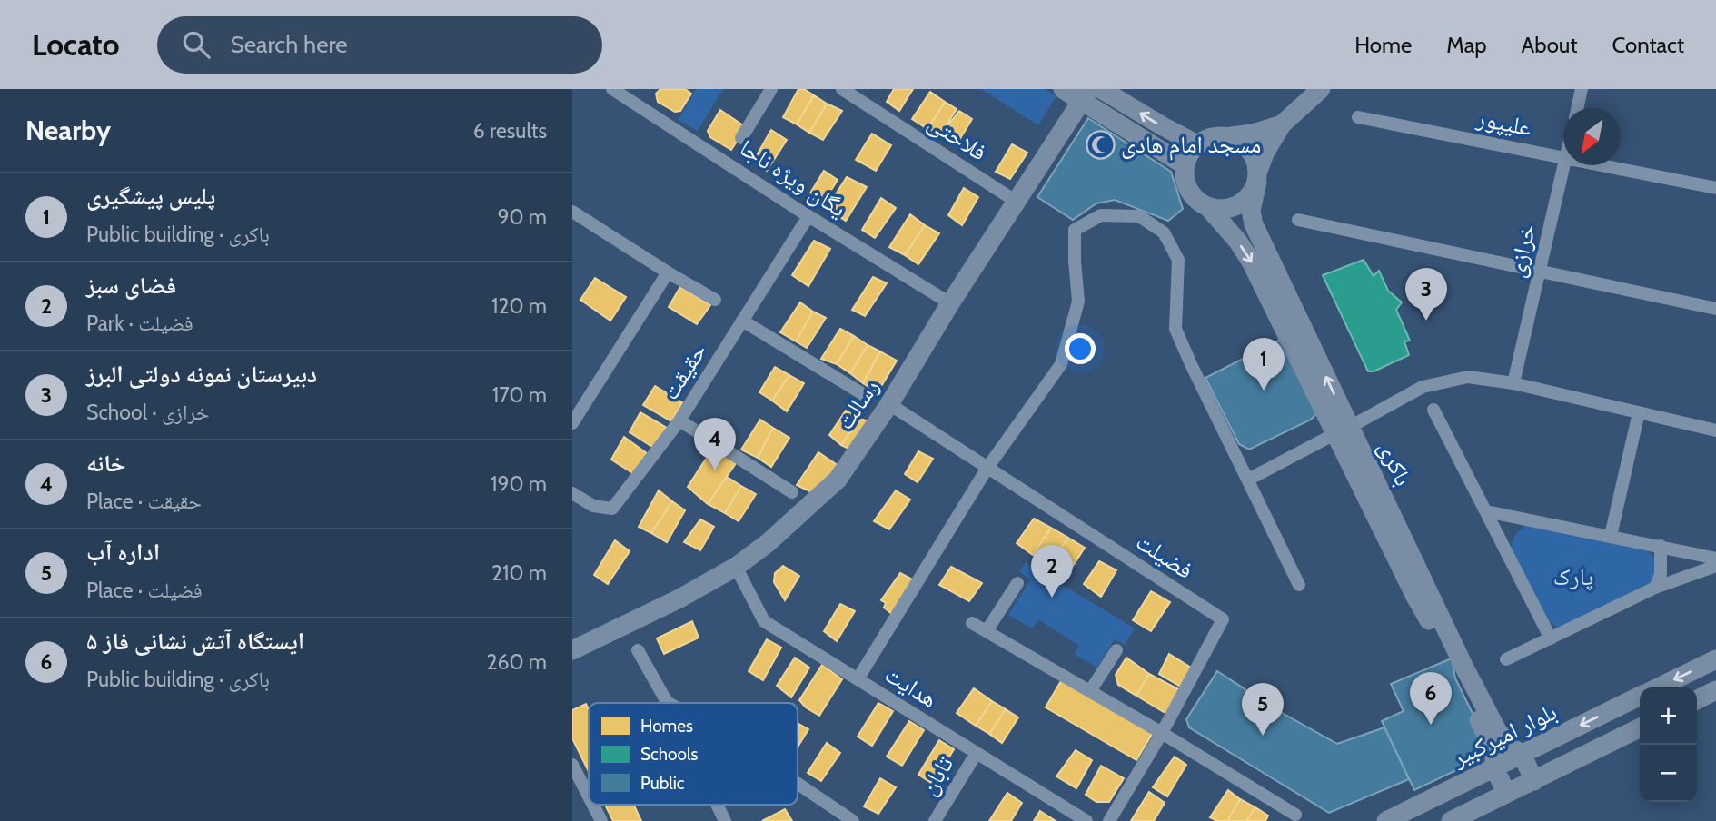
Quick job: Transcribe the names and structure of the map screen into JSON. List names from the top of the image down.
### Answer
{
  "streets": {
    "street": [
      "علیپور",
      "فلاحتی",
      "یگان ویژه ناجا",
      "خرازی",
      "حقیقت",
      "رسالت",
      "باکری",
      "فضیلت",
      "هدایت",
      "بلوار امیرکبیر",
      "تابان"
    ]
  },
  "crossings": [
    ["فلاحتی", "رسالت"],
    ["یگان ویژه ناجا", "حقیقت"],
    ["یگان ویژه ناجا", "رسالت"],
    ["رسالت", "فضیلت"],
    ["رسالت", "هدایت"],
    ["باکری", "بلوار امیرکبیر"],
    ["هدایت", "تابان"]
  ],
  "parks": ["پارک"],
  "places": {
    "mosque": ["مسجد امام هادی"]
  },
  "legend": ["Homes", "Schools", "Public"],
  "north": "bottom left",
  "page": {
    "header": "Locato",
    "search": "Search here",
    "nav": [
      "Home",
      "Map",
      "About",
      "Contact"
    ],
    "heading": ["Nearby", "6 results"],
    "list": [
      {
        "mark": "1",
        "name": "پلیس پیشگیری",
        "note": "Public building · باکری",
        "value": "90 m"
      },
      {
        "mark": "2",
        "name": "فضای سبز",
        "note": "Park · فضیلت",
        "value": "120 m"
      },
      {
        "mark": "3",
        "name": "دبیرستان نمونه دولتی البرز",
        "note": "School · خرازی",
        "value": "170 m"
      },
      {
        "mark": "4",
        "name": "خانه",
        "note": "Place · حقیقت",
        "value": "190 m"
      },
      {
        "mark": "5",
        "name": "اداره آب",
        "note": "Place · فضیلت",
        "value": "210 m"
      },
      {
        "mark": "6",
        "name": "ایستگاه آتش نشانی فاز ۵",
        "note": "Public building · باکری",
        "value": "260 m"
      }
    ],
    "pins": [
      "3",
      "1",
      "4",
      "2",
      "6",
      "5"
    ],
    "map_buttons": ["+", "−"]
  }
}
